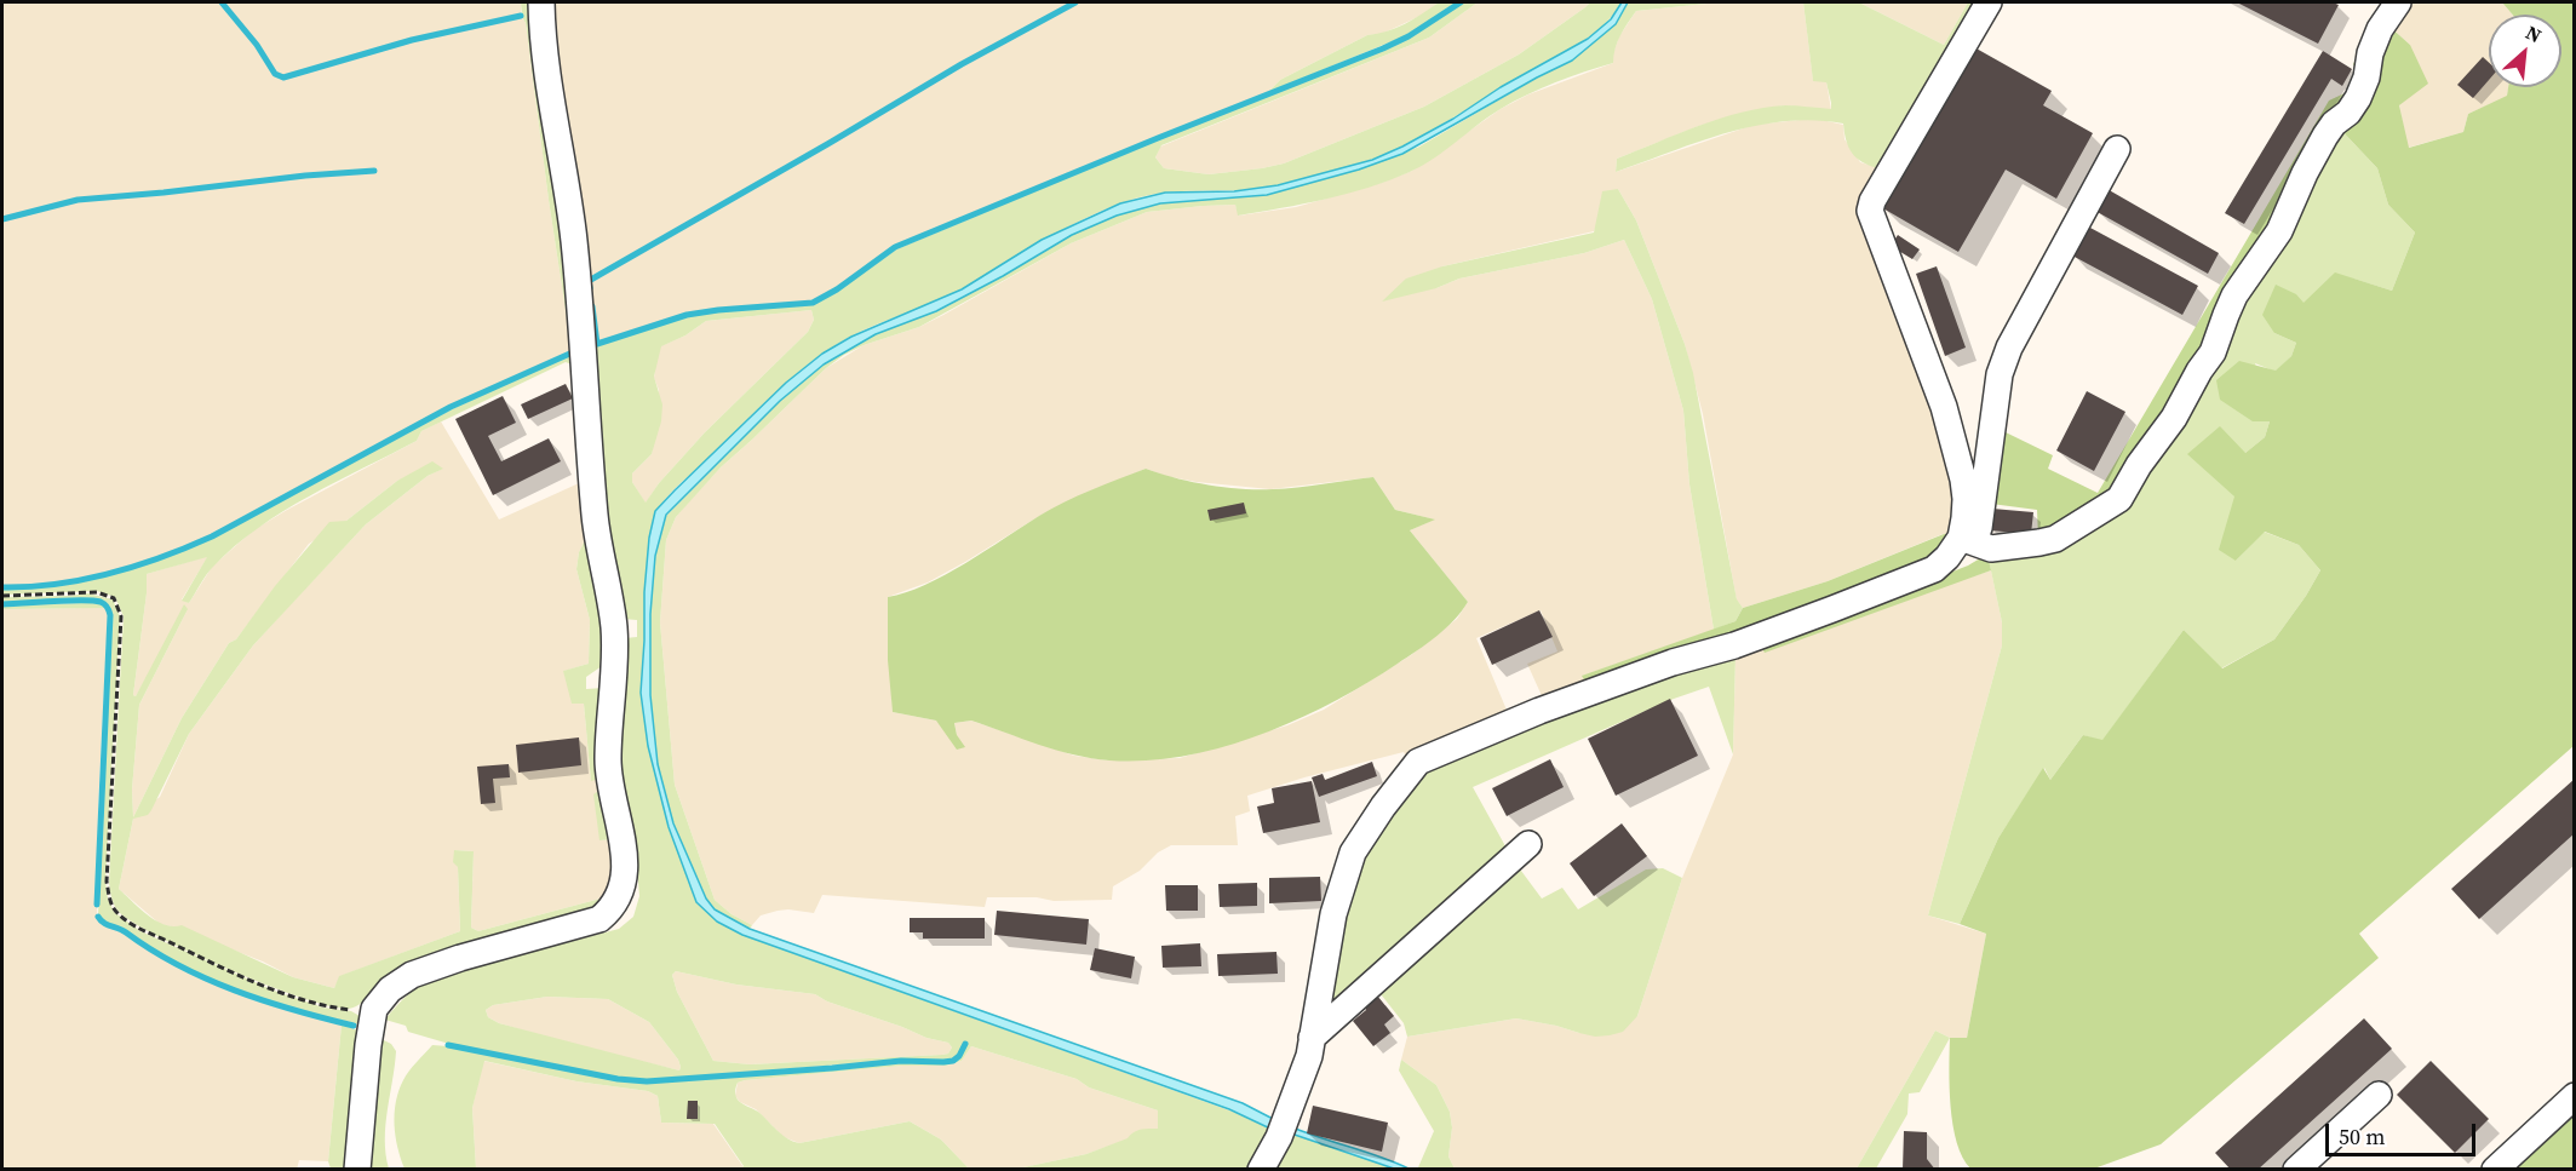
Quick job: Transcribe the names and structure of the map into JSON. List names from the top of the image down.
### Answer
{
  "scale_bar": "50 m",
  "north": "top right"
}
